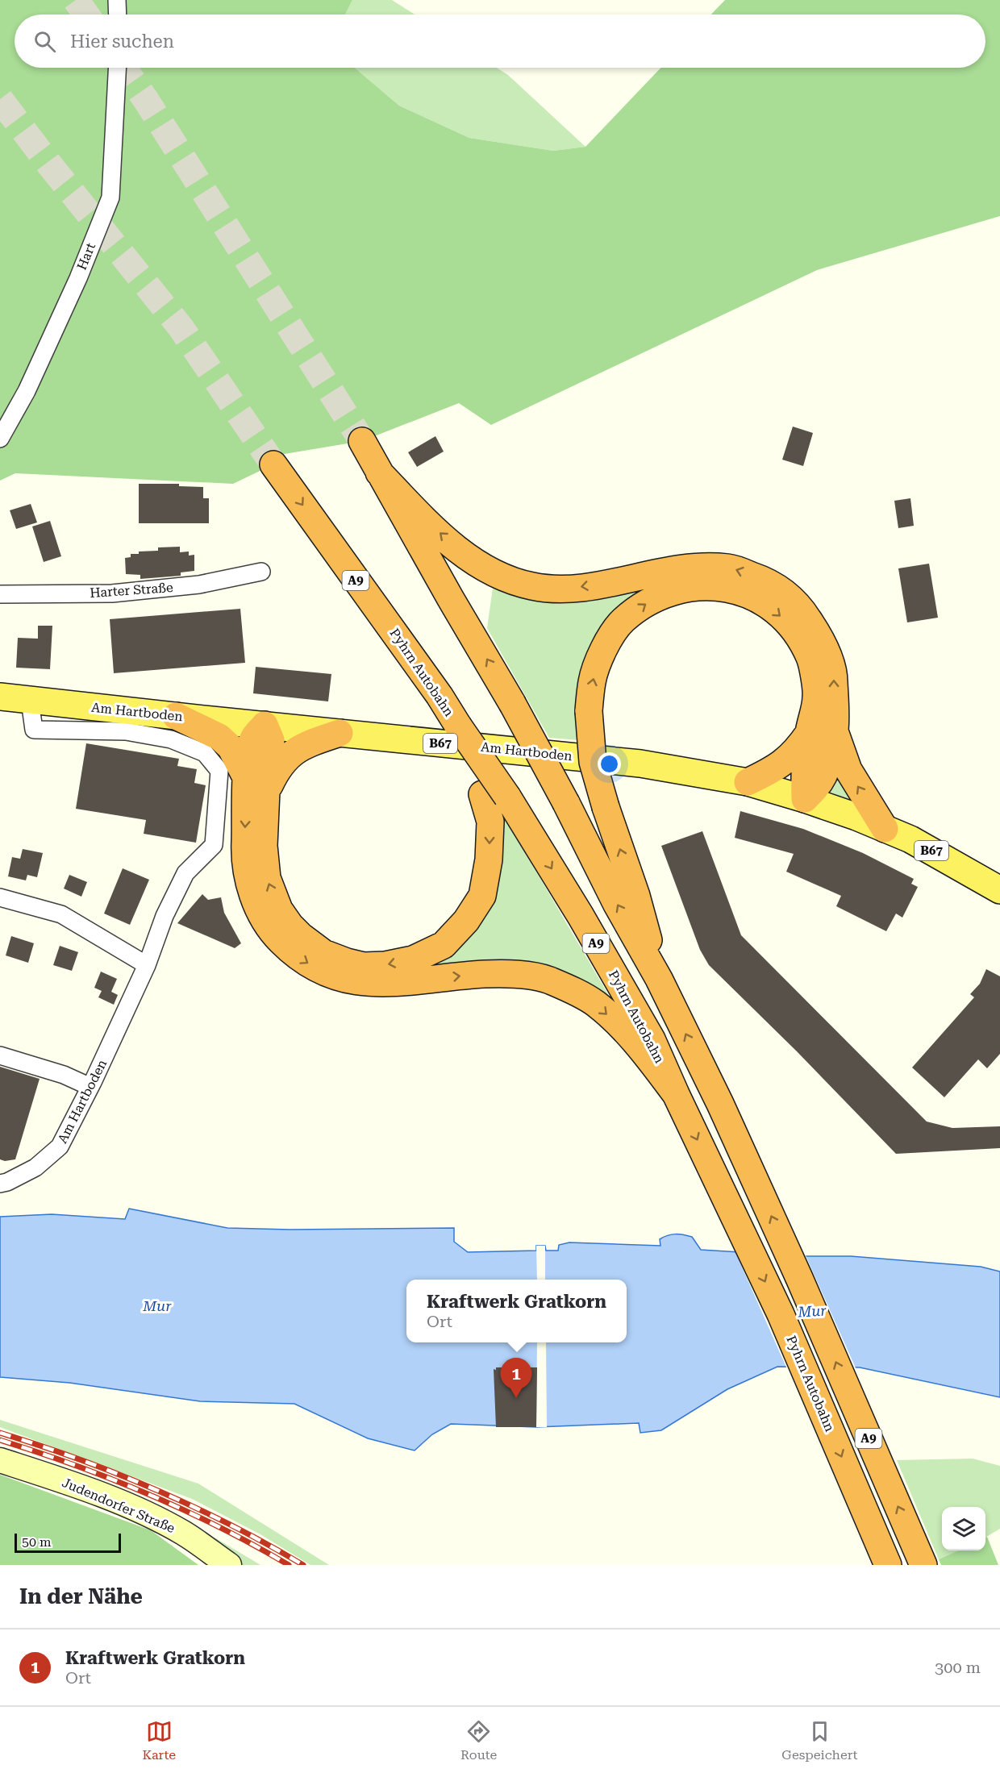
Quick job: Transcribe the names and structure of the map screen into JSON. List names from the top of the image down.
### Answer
{
  "streets": {
    "highway": ["A9", "Pyhrn Autobahn"],
    "main road": ["Am Hartboden", "B67", "Judendorfer Straße"],
    "street": ["Hart", "Harter Straße"]
  },
  "water": ["Mur"],
  "scale_bar": "50 m",
  "page": {
    "search": "Hier suchen",
    "popup": ["Kraftwerk Gratkorn", "Ort"],
    "pins": "1",
    "scale": "50 m",
    "heading": "In der Nähe",
    "list": [
      {
        "mark": "1",
        "name": "Kraftwerk Gratkorn",
        "note": "Ort",
        "value": "300 m"
      }
    ],
    "nav": ["Karte", "Route", "Gespeichert"]
  }
}
